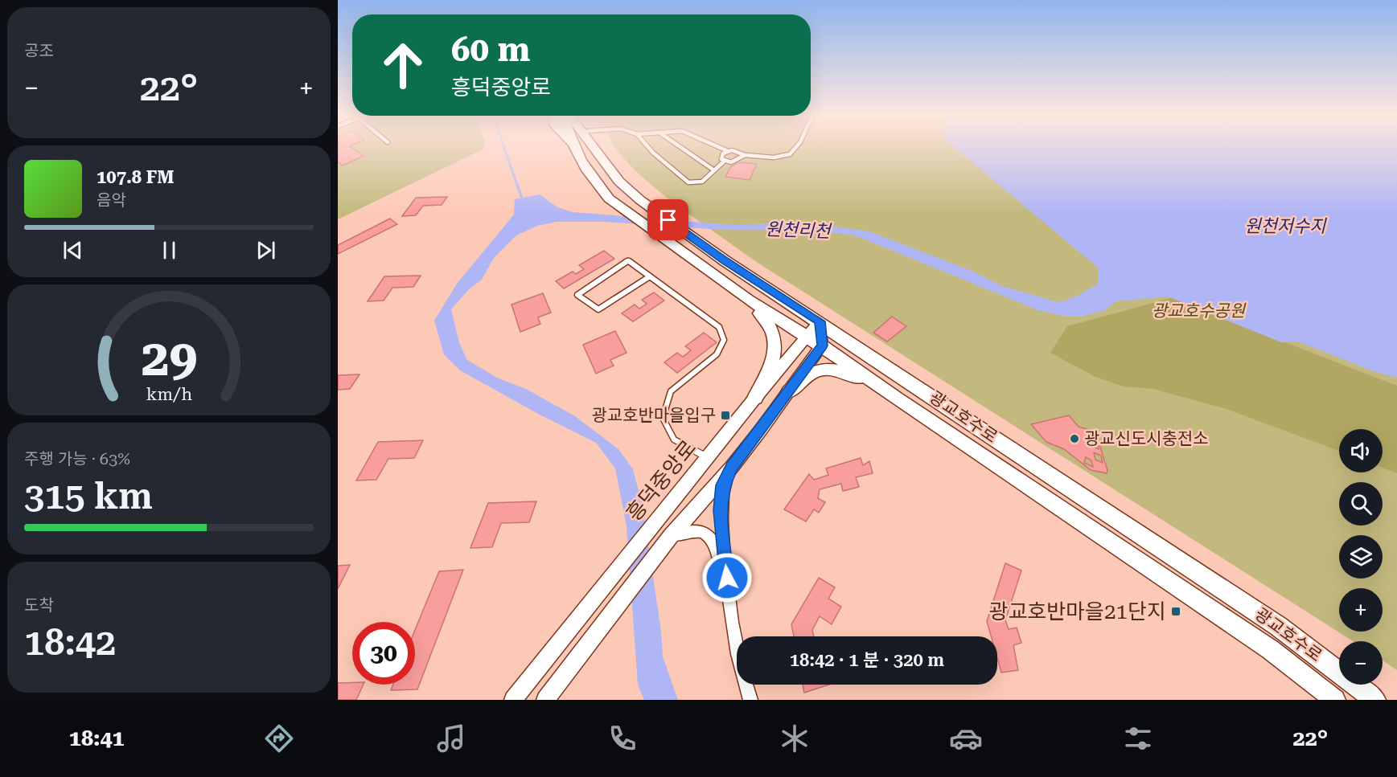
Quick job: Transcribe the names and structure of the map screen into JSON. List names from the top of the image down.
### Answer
{
  "streets": {
    "main road": ["광교호수로"],
    "street": ["흥덕중앙로"]
  },
  "crossings": [
    ["광교호수로", "흥덕중앙로"]
  ],
  "water": ["원천저수지", "원천리천"],
  "parks": ["광교호수공원"],
  "places": {
    "transit": ["광교호반마을입구", "광교호반마을21단지"],
    "other": ["광교신도시충전소"]
  },
  "page": {
    "tile": [
      "공조",
      ["주행 가능 · 63%", "315 km"],
      ["도착", "18:42"]
    ],
    "turn": ["60 m", "흥덕중앙로"],
    "heat": ["−", "22°", "+"],
    "song": ["107.8 FM", "음악"],
    "map_buttons": ["+", "−"],
    "limit": "30",
    "trip": "18:42 · 1 분 · 320 m",
    "tabs": ["18:41", "22°"],
    "gauge": ["29", "km/h"]
  }
}
